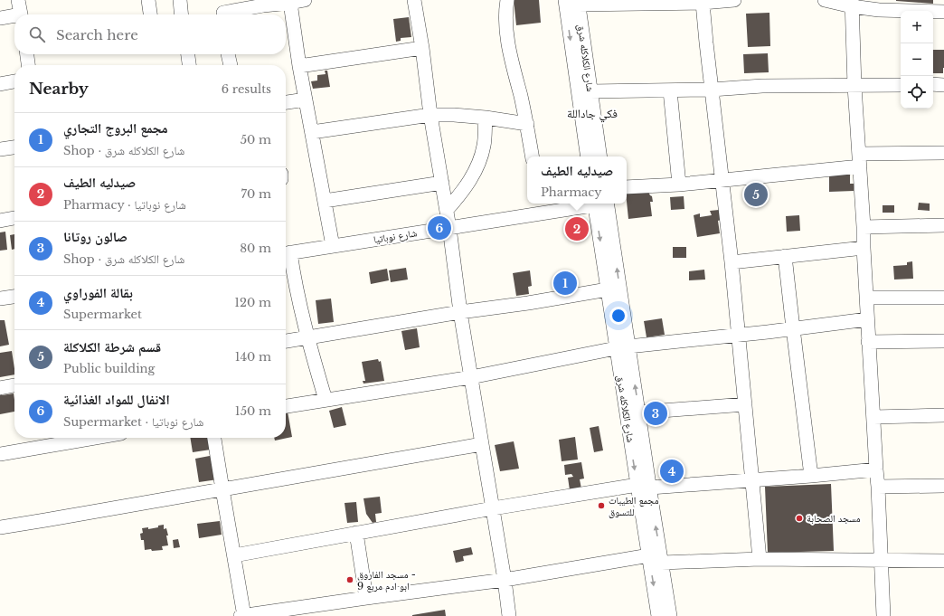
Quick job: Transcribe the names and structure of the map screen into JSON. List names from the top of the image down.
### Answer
{
  "streets": {
    "street": ["شارع الكلاكله شرق", "شارع نوباتيا"]
  },
  "districts": ["فكي جاداللة"],
  "places": ["مجمع الطيبات للتسوق", "مسجد الصحابة", "مسجد الفاروق - ابو ادم مربع 9"],
  "page": {
    "map_buttons": ["+", "−"],
    "search": "Search here",
    "heading": ["Nearby", "6 results"],
    "list": [
      {
        "mark": "1",
        "name": "مجمع البروج التجاري",
        "note": "Shop · شارع الكلاكله شرق",
        "value": "50 m"
      },
      {
        "mark": "2",
        "name": "صيدليه الطيف",
        "note": "Pharmacy · شارع نوباتيا",
        "value": "70 m"
      },
      {
        "mark": "3",
        "name": "صالون روتانا",
        "note": "Shop · شارع الكلاكله شرق",
        "value": "80 m"
      },
      {
        "mark": "4",
        "name": "بقالة الفوراوي",
        "note": "Supermarket",
        "value": "120 m"
      },
      {
        "mark": "5",
        "name": "قسم شرطة الكلاكلة",
        "note": "Public building",
        "value": "140 m"
      },
      {
        "mark": "6",
        "name": "الانفال للمواد الغذائية",
        "note": "Supermarket · شارع نوباتيا",
        "value": "150 m"
      }
    ],
    "popup": ["صيدليه الطيف", "Pharmacy"],
    "pins": [
      "5",
      "6",
      "2",
      "1",
      "3",
      "4"
    ]
  }
}
